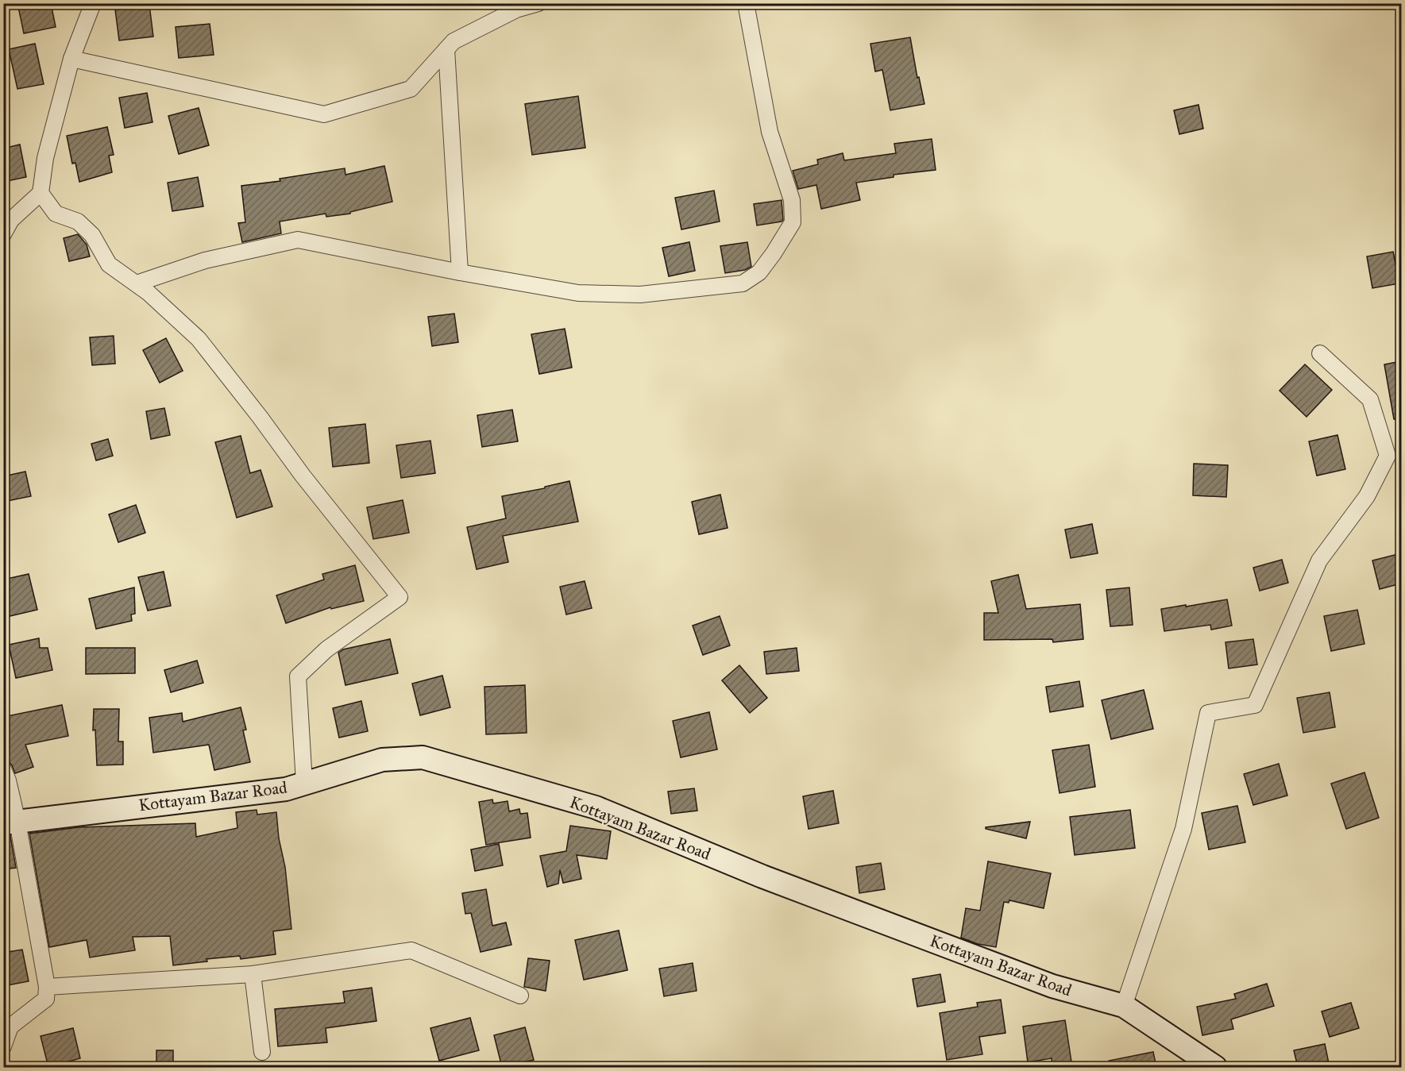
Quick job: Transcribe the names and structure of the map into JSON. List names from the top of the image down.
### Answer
{
  "streets": {
    "main road": ["Kottayam Bazar Road"]
  }
}
